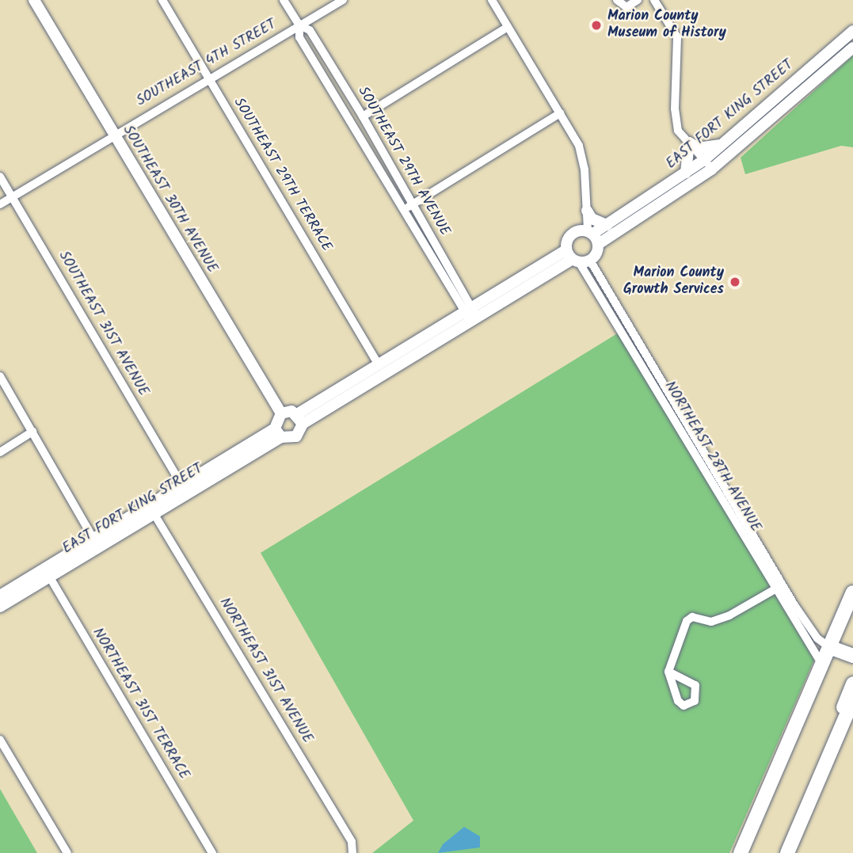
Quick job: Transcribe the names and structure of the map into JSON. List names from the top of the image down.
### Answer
{
  "streets": {
    "street": [
      "SOUTHEAST 4TH STREET",
      "EAST FORT KING STREET",
      "SOUTHEAST 29TH AVENUE",
      "SOUTHEAST 29TH TERRACE",
      "SOUTHEAST 30TH AVENUE",
      "SOUTHEAST 31ST AVENUE",
      "NORTHEAST 28TH AVENUE",
      "NORTHEAST 31ST AVENUE",
      "NORTHEAST 31ST TERRACE"
    ]
  },
  "crossings": [
    ["SOUTHEAST 4TH STREET", "SOUTHEAST 29TH AVENUE"],
    ["SOUTHEAST 4TH STREET", "SOUTHEAST 29TH TERRACE"],
    ["SOUTHEAST 4TH STREET", "SOUTHEAST 30TH AVENUE"],
    ["SOUTHEAST 4TH STREET", "SOUTHEAST 31ST AVENUE"],
    ["EAST FORT KING STREET", "SOUTHEAST 29TH AVENUE"],
    ["EAST FORT KING STREET", "SOUTHEAST 29TH TERRACE"],
    ["EAST FORT KING STREET", "SOUTHEAST 31ST AVENUE"],
    ["EAST FORT KING STREET", "NORTHEAST 28TH AVENUE"],
    ["EAST FORT KING STREET", "NORTHEAST 31ST AVENUE"],
    ["EAST FORT KING STREET", "NORTHEAST 31ST TERRACE"]
  ],
  "places": ["Marion County Museum of History", "Marion County Growth Services"]
}
